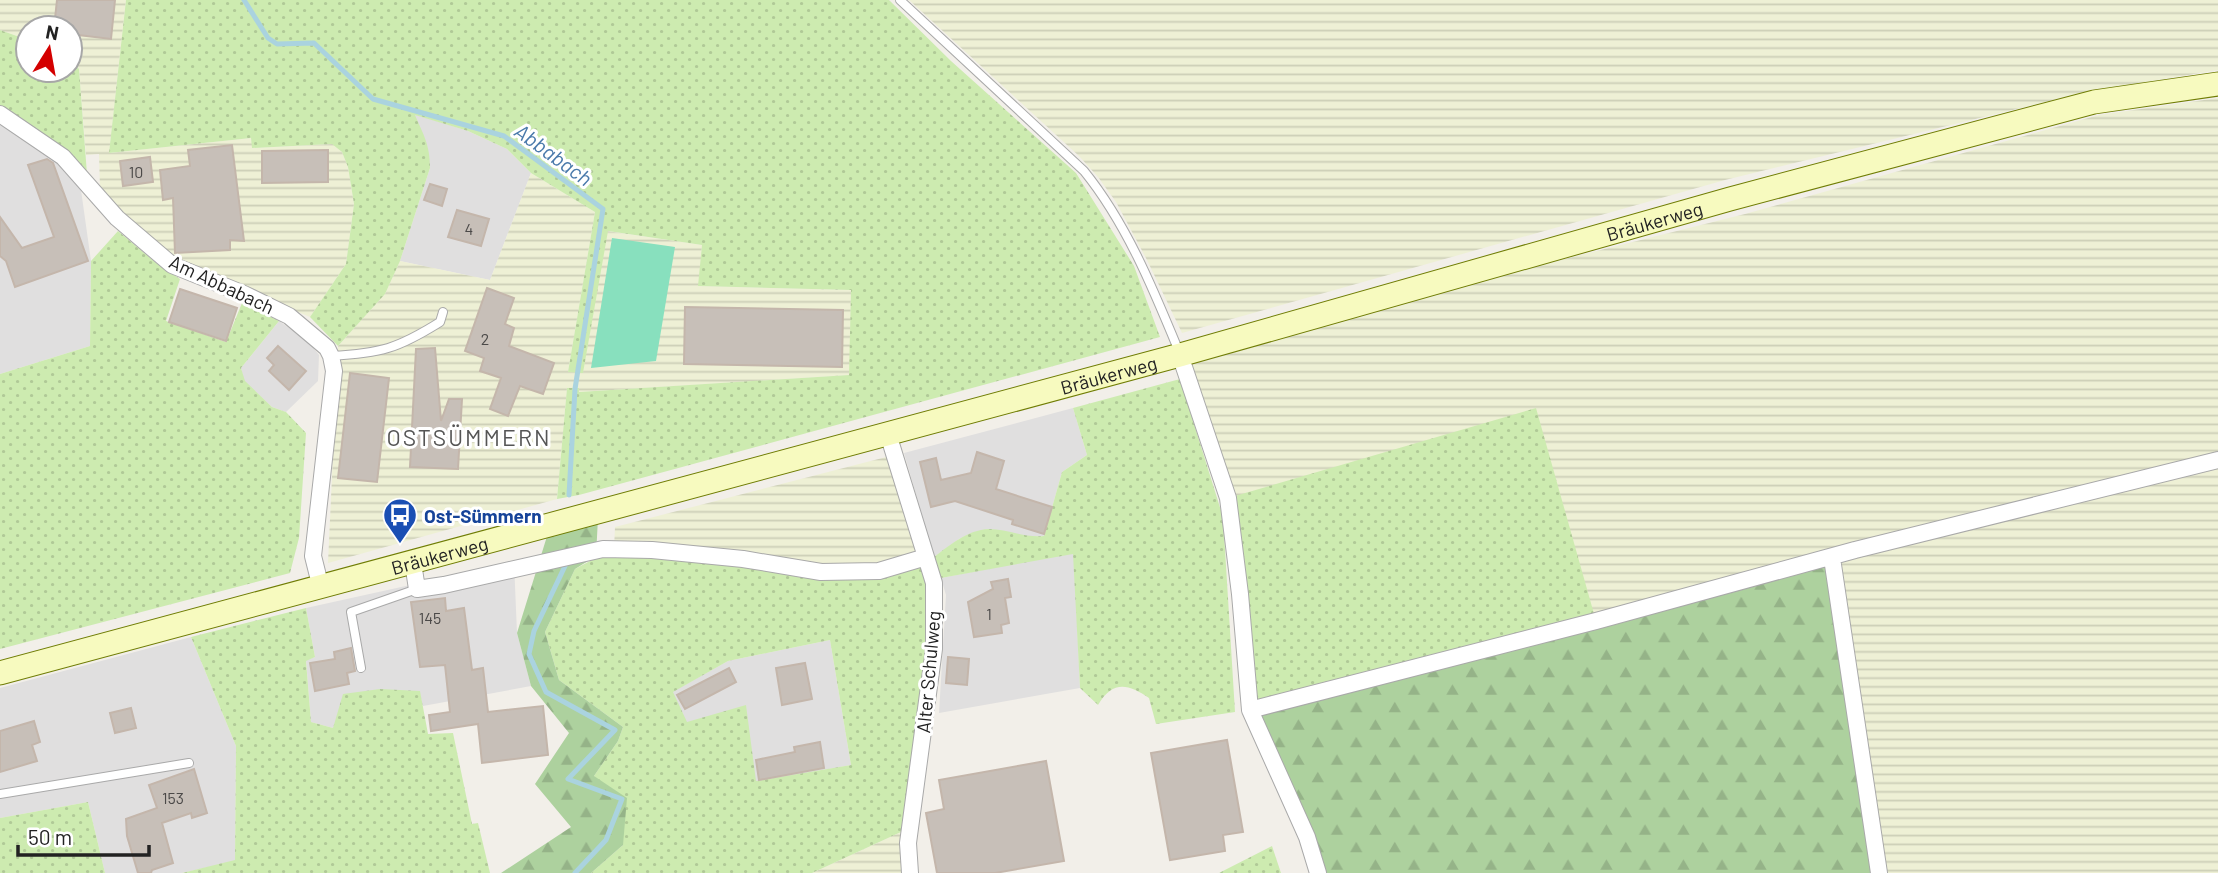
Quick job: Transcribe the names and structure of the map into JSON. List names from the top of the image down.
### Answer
{
  "streets": {
    "main road": ["Bräukerweg"],
    "street": ["Am Abbabach", "Alter Schulweg"]
  },
  "crossings": [
    ["Bräukerweg", "Alter Schulweg"]
  ],
  "districts": ["OSTSÜMMERN"],
  "water": ["Abbabach"],
  "places": {
    "bus stop": ["Ost-Sümmern"]
  },
  "house_numbers": [
    "10",
    "4",
    "2",
    "1",
    "145",
    "153"
  ],
  "scale_bar": "50 m",
  "north": "top"
}
